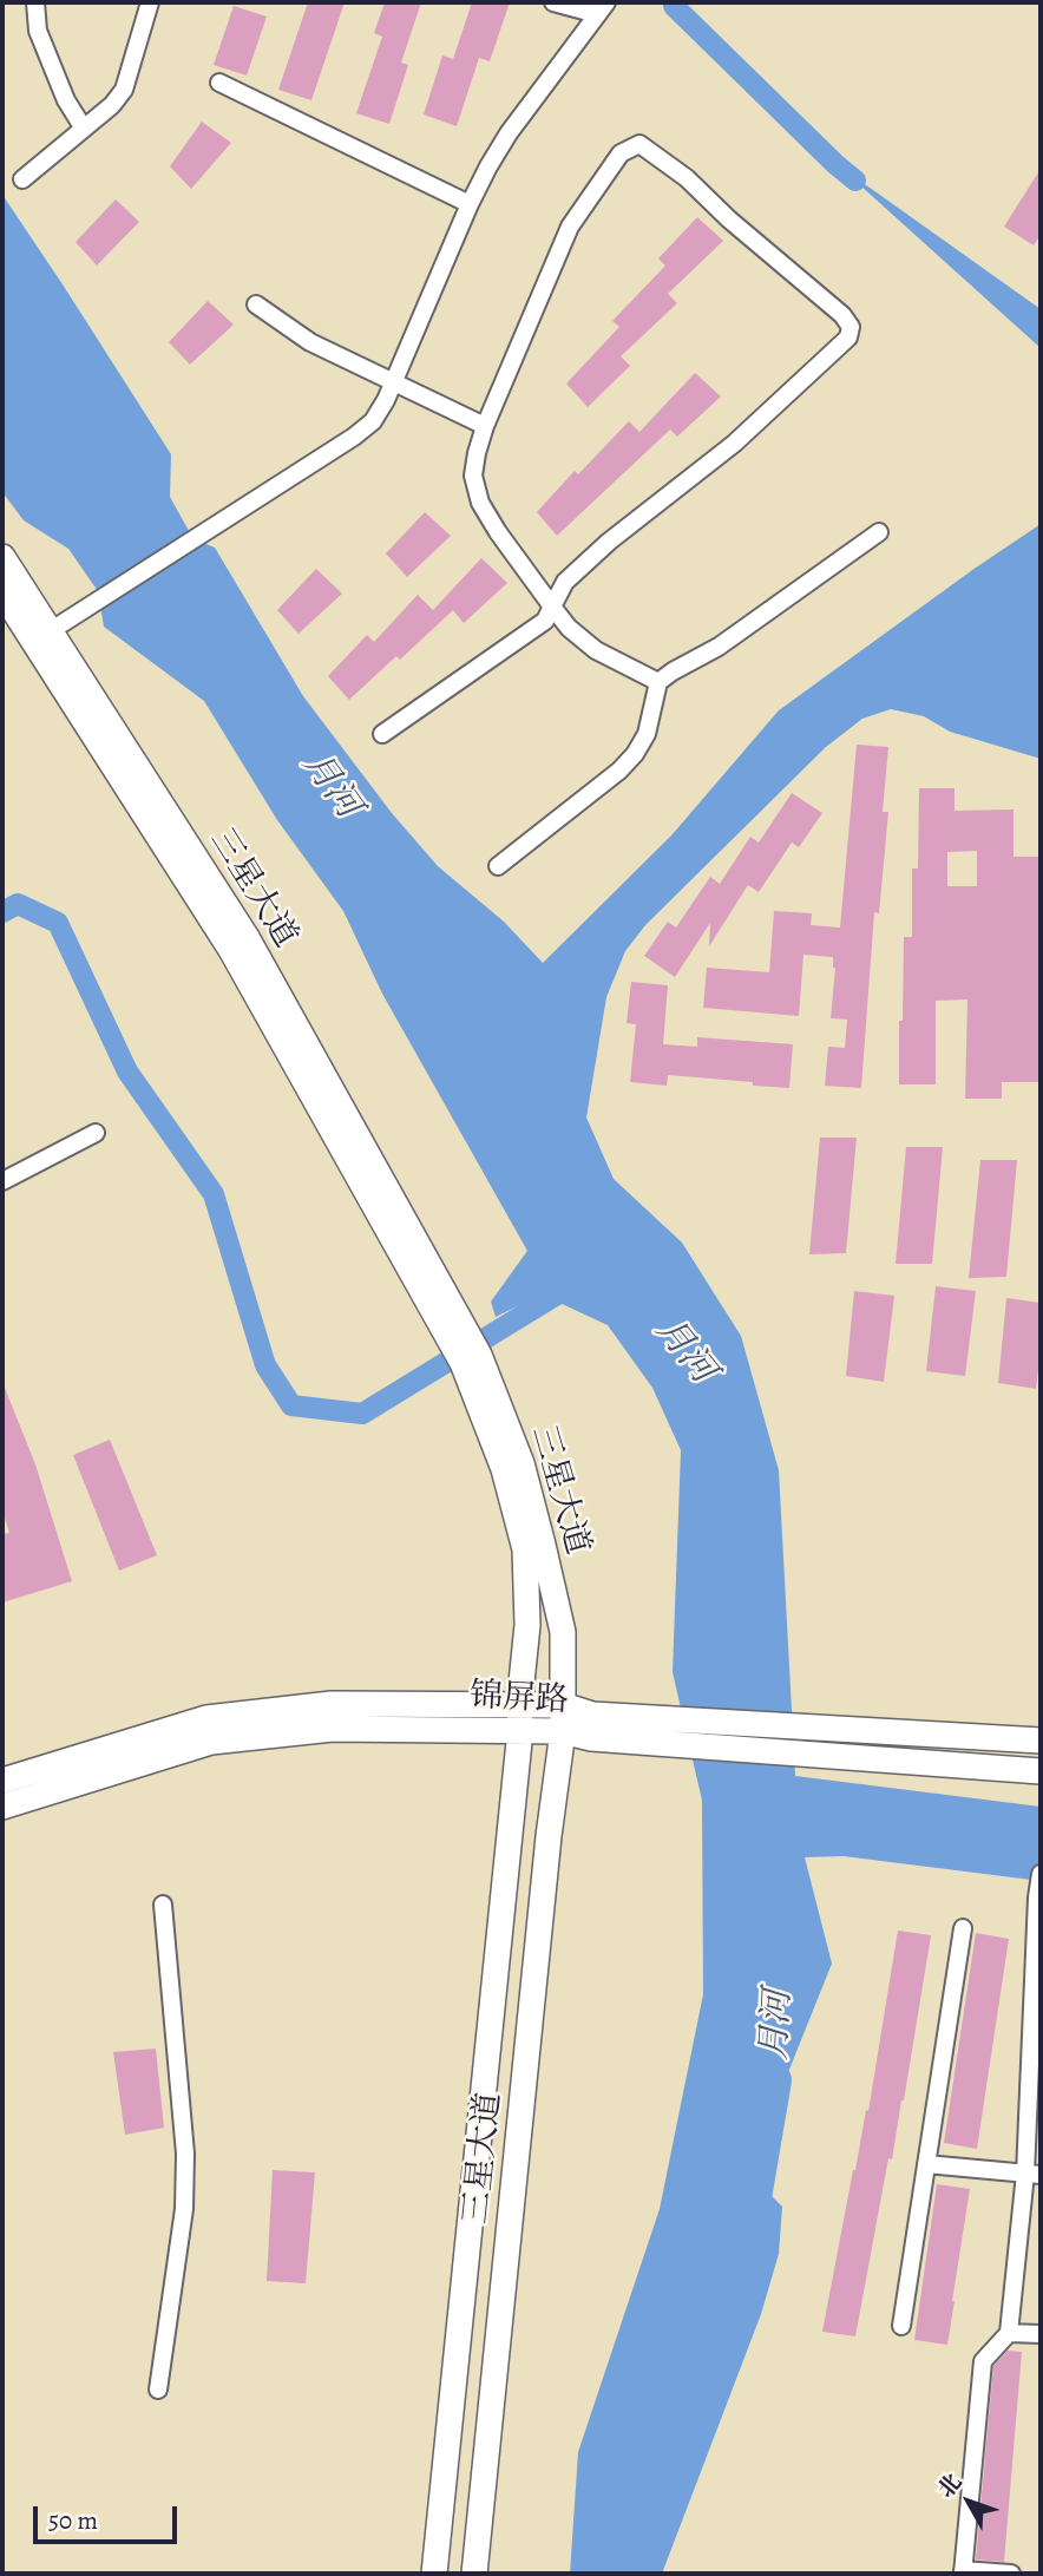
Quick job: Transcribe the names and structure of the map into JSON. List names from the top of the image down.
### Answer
{
  "streets": {
    "street": ["三星大道", "锦屏路"]
  },
  "crossings": [
    ["三星大道", "锦屏路"]
  ],
  "water": ["月河"],
  "scale_bar": "50 m",
  "north": "top left"
}
